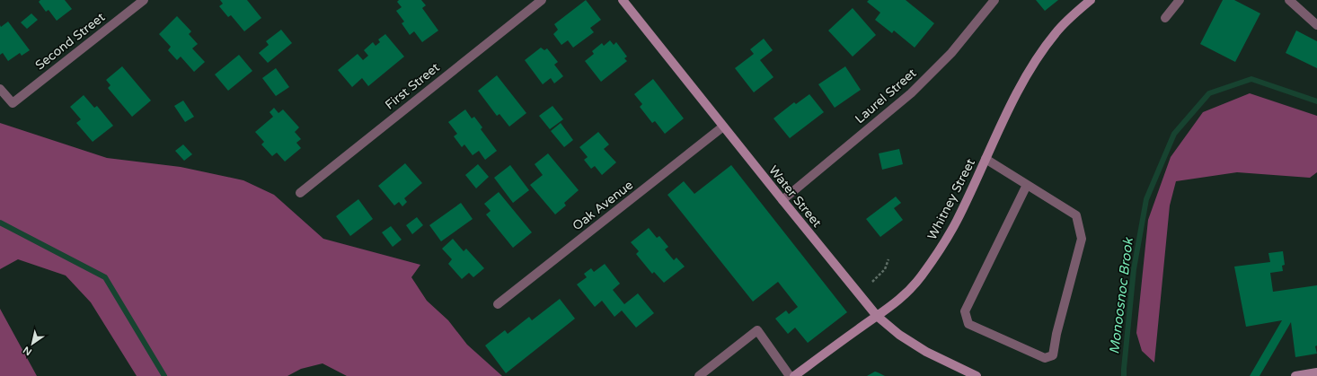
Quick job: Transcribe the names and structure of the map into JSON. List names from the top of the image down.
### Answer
{
  "streets": {
    "main road": ["Water Street", "Whitney Street"],
    "street": [
      "Second Street",
      "First Street",
      "Laurel Street",
      "Oak Avenue"
    ]
  },
  "crossings": [
    ["Laurel Street", "Water Street"],
    ["Water Street", "Whitney Street"],
    ["Water Street", "Oak Avenue"]
  ],
  "water": ["Monoosnoc Brook"],
  "north": "bottom left"
}
